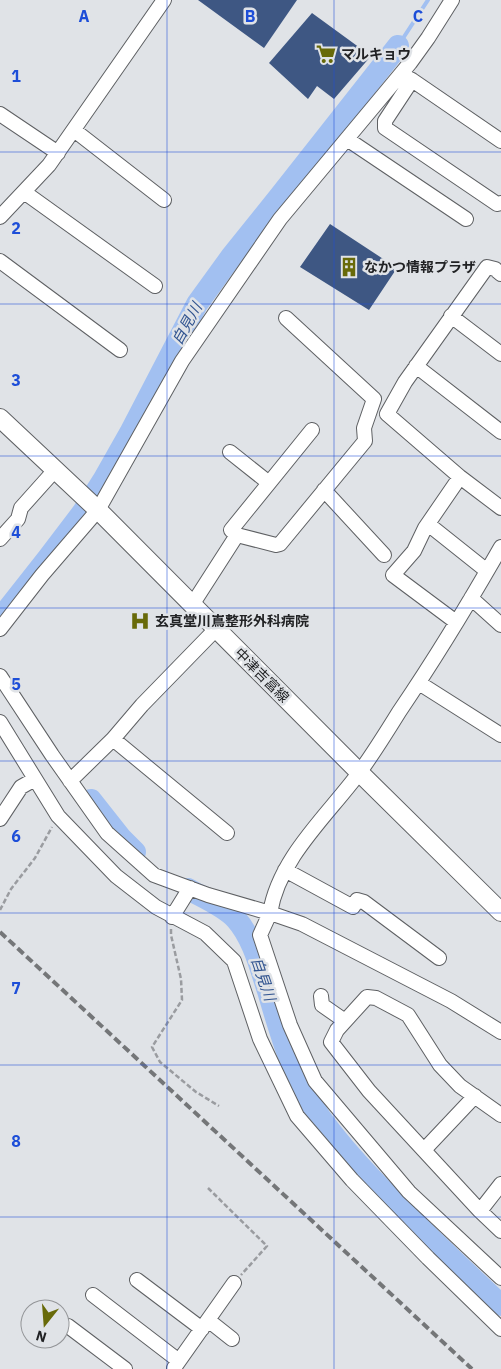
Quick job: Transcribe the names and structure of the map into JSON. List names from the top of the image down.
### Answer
{
  "streets": {
    "main road": ["中津吉富線"]
  },
  "water": ["自見川"],
  "places": {
    "supermarket": ["マルキョウ"],
    "building": ["なかつ情報プラザ"],
    "hospital": ["玄真堂川嶌整形外科病院"]
  },
  "north": "bottom",
  "grid": {
    "columns": ["A", "B", "C"],
    "rows": [
      "1",
      "2",
      "3",
      "4",
      "5",
      "6",
      "7",
      "8"
    ]
  }
}
